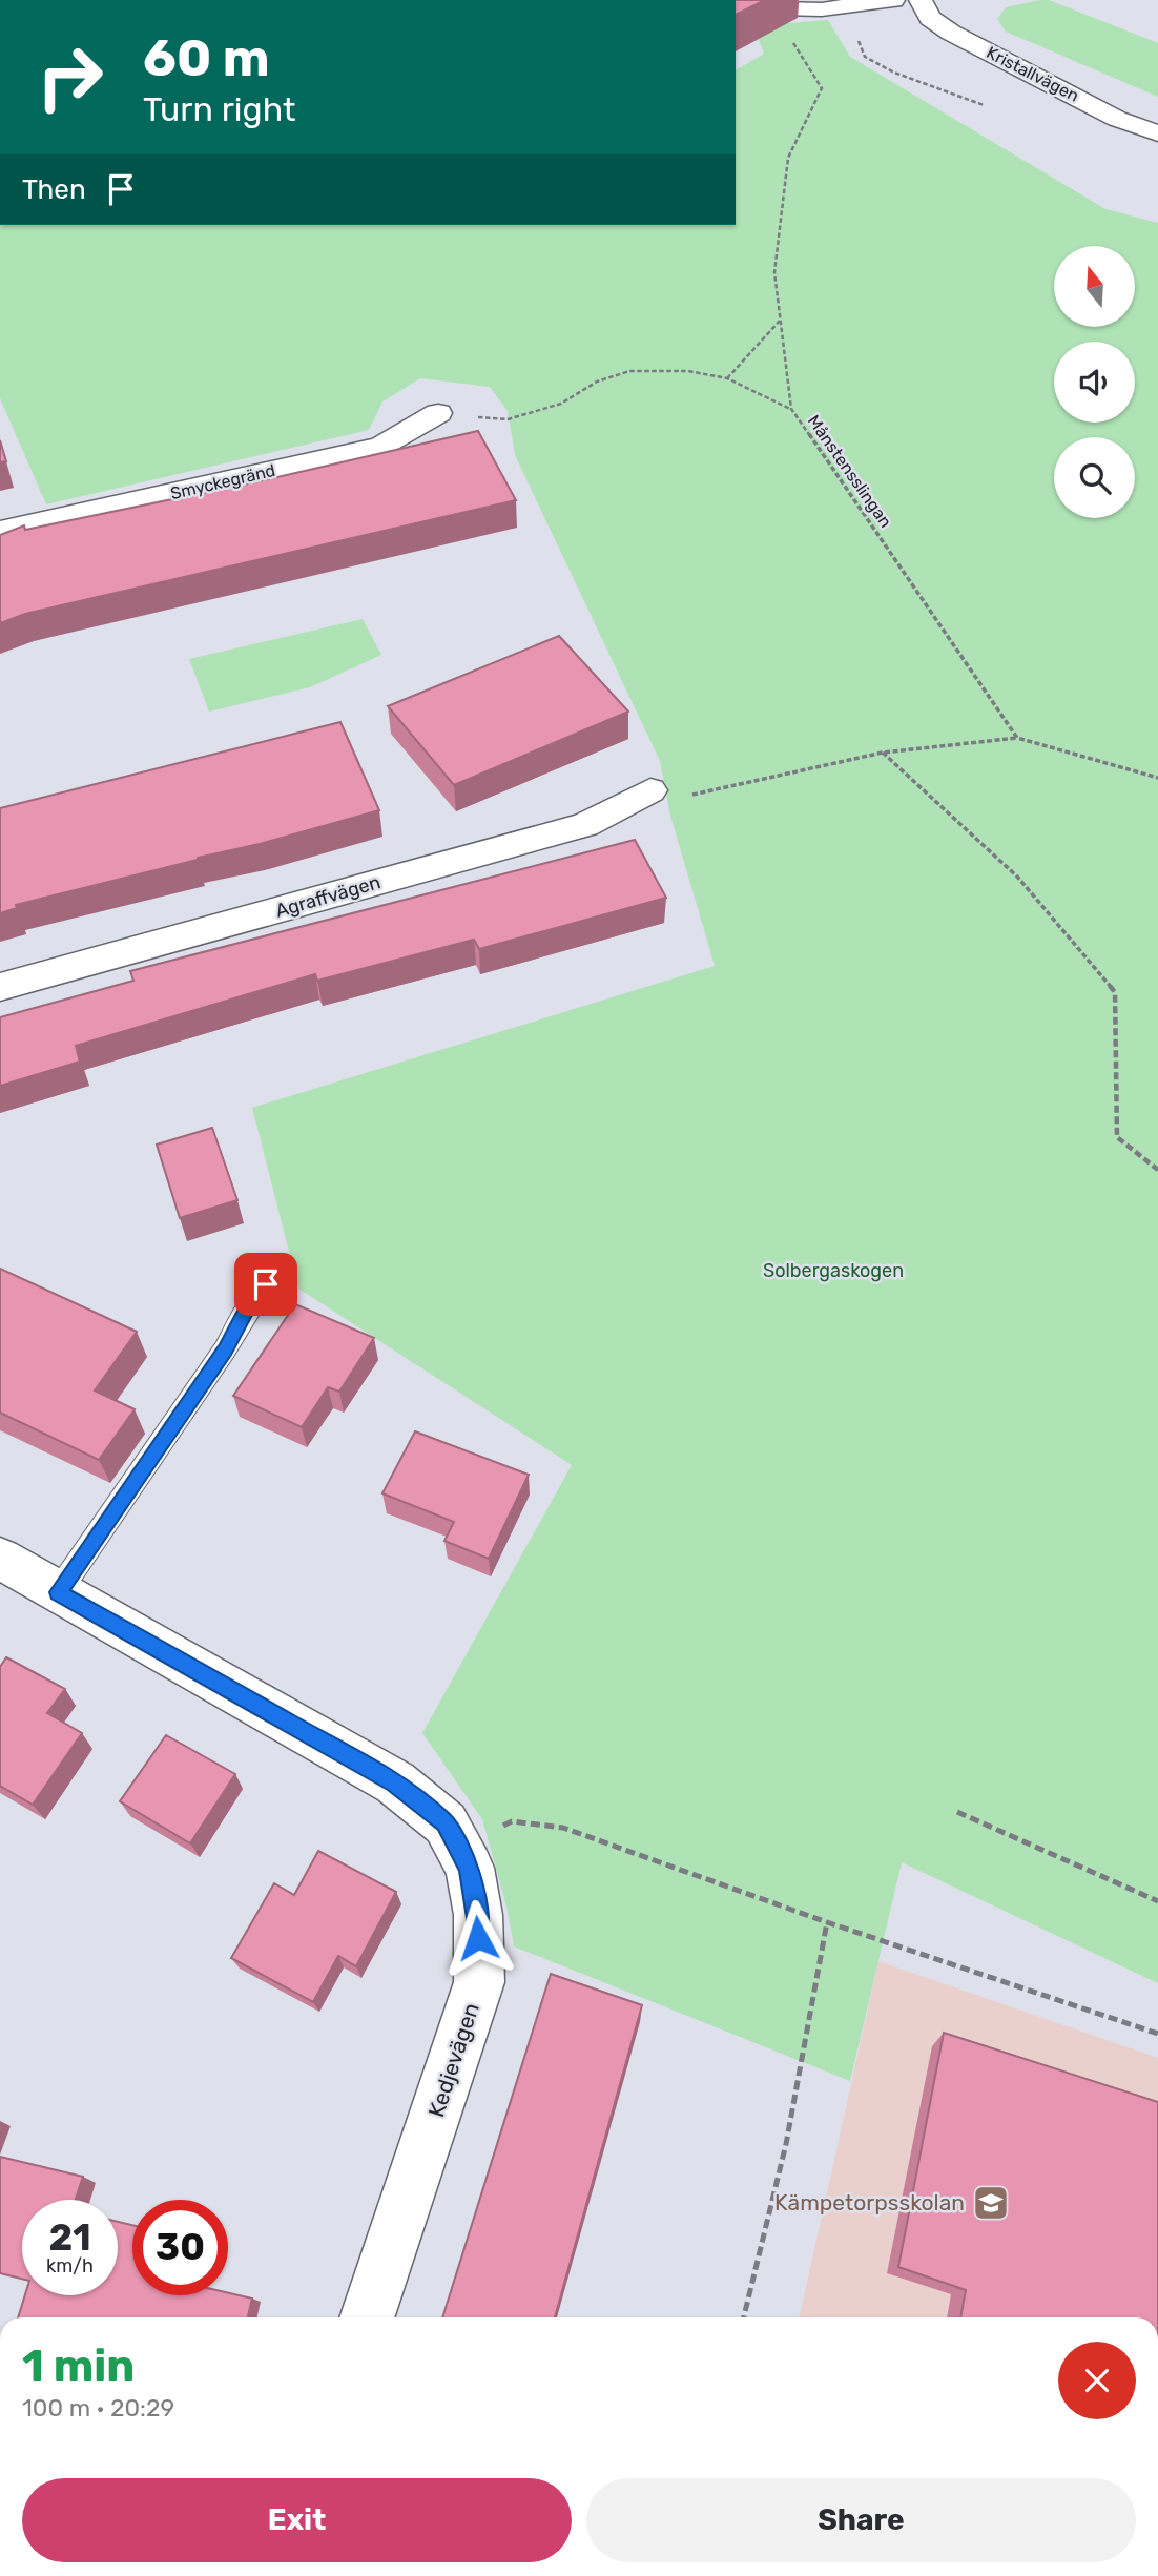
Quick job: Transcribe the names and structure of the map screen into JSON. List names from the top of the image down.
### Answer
{
  "streets": {
    "street": [
      "Kristallvägen",
      "Smyckegränd",
      "Agraffvägen",
      "Kedjevägen"
    ],
    "path": ["Månstensslingan"]
  },
  "parks": ["Solbergaskogen"],
  "places": {
    "school or university": ["Kämpetorpsskolan"]
  },
  "north": "top",
  "page": {
    "turn": ["60 m", "Turn right"],
    "then": "Then",
    "speed": "21 km/h",
    "limit": "30",
    "heading": ["1 min", "100 m · 20:29"],
    "buttons": ["Exit", "Share"]
  }
}
